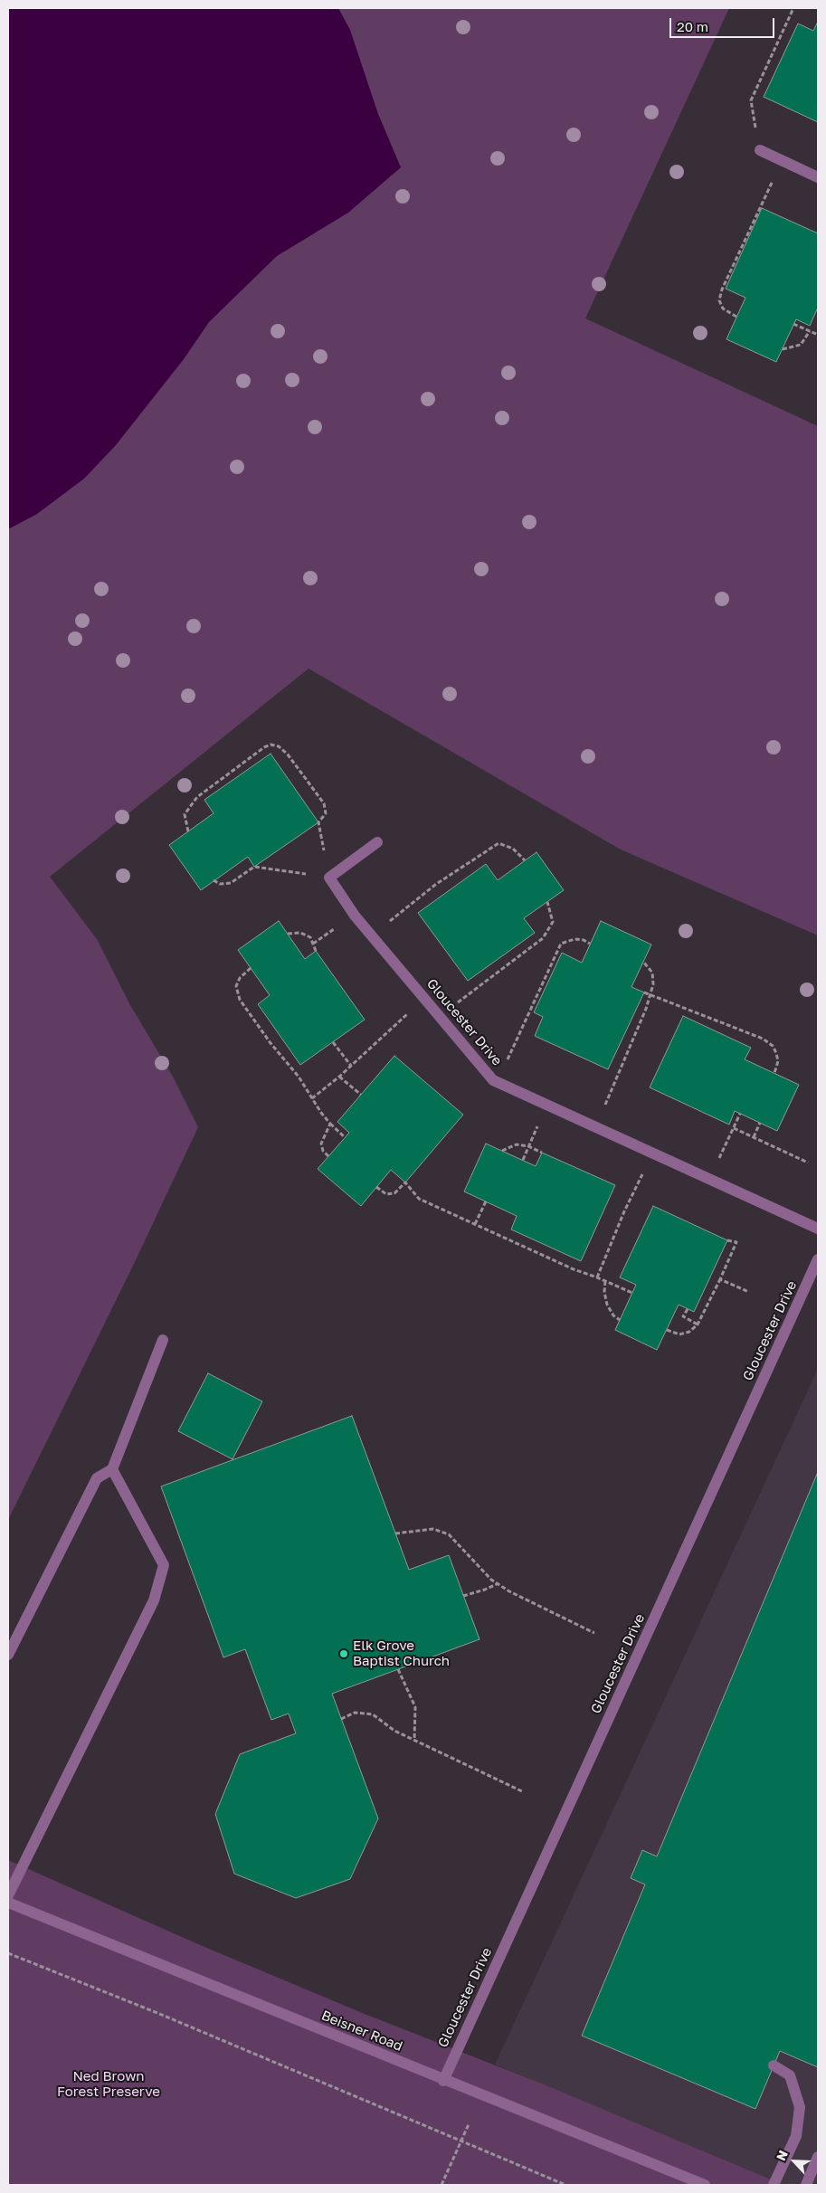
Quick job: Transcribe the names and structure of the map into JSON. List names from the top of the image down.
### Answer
{
  "streets": {
    "street": ["Gloucester Drive", "Beisner Road"]
  },
  "crossings": [
    ["Gloucester Drive", "Beisner Road"]
  ],
  "parks": ["Ned Brown Forest Preserve"],
  "places": ["Elk Grove Baptist Church"],
  "scale_bar": "20 m",
  "north": "top left"
}
